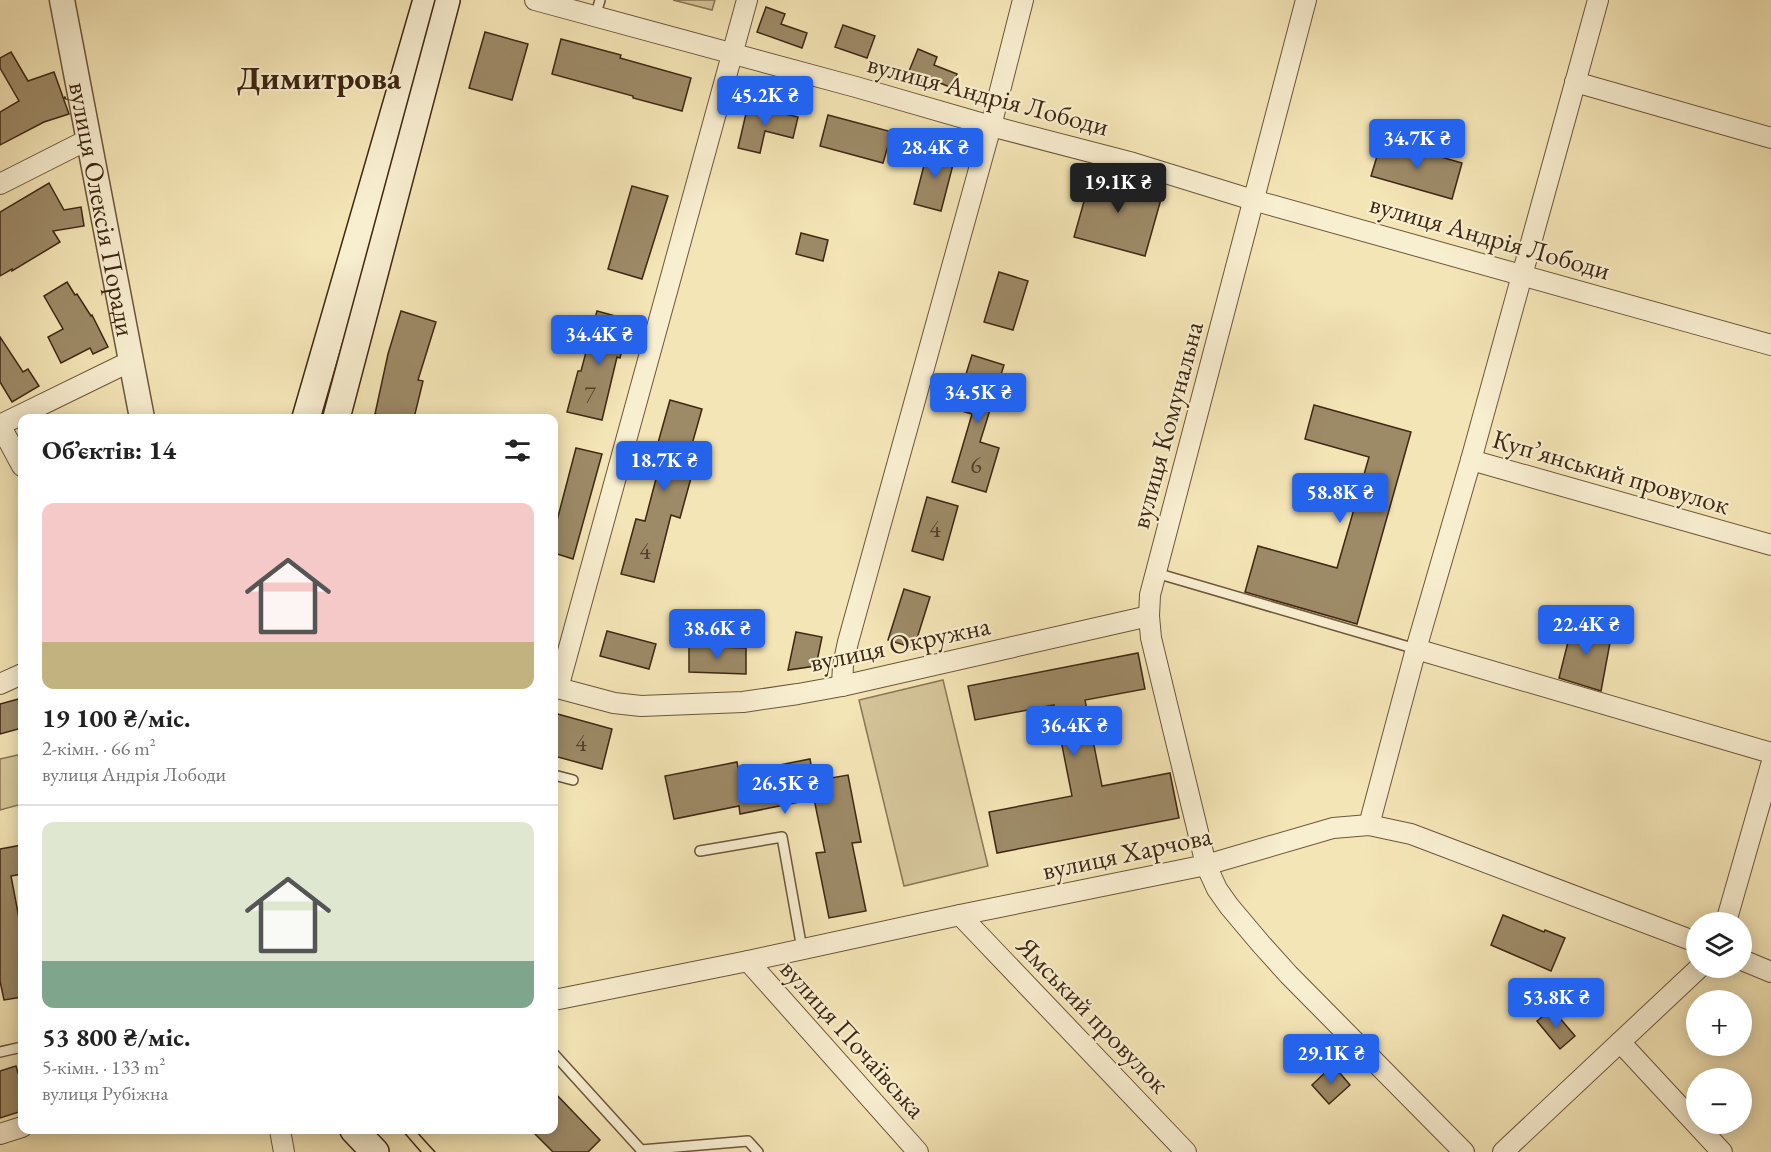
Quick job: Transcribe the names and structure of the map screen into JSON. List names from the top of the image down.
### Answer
{
  "streets": {
    "street": [
      "вулиця Андрія Лободи",
      "вулиця Олексія Поради",
      "вулиця Комунальна",
      "Куп’янський провулок",
      "вулиця Окружна",
      "вулиця Харчова",
      "Ямський провулок",
      "вулиця Почаївська"
    ]
  },
  "crossings": [
    ["вулиця Андрія Лободи", "вулиця Комунальна"],
    ["вулиця Комунальна", "вулиця Окружна"],
    ["вулиця Комунальна", "вулиця Харчова"],
    ["вулиця Харчова", "Ямський провулок"],
    ["вулиця Харчова", "вулиця Почаївська"]
  ],
  "districts": ["Димитрова"],
  "house_numbers": [
    "7",
    "6",
    "4",
    "4",
    "4"
  ],
  "page": {
    "price": [
      "45.2K ₴",
      "34.7K ₴",
      "28.4K ₴",
      "19.1K ₴",
      "34.4K ₴",
      "34.5K ₴",
      "18.7K ₴",
      "58.8K ₴",
      "22.4K ₴",
      "38.6K ₴",
      "36.4K ₴",
      "26.5K ₴",
      "53.8K ₴",
      "29.1K ₴"
    ],
    "heading": "Об’єктів: 14",
    "list": [
      {
        "name": "19 100 ₴/міс.",
        "note": "2-кімн. · 66 m² · вулиця Андрія Лободи"
      },
      {
        "name": "53 800 ₴/міс.",
        "note": "5-кімн. · 133 m² · вулиця Рубіжна"
      }
    ],
    "map_buttons": ["+", "−"]
  }
}
